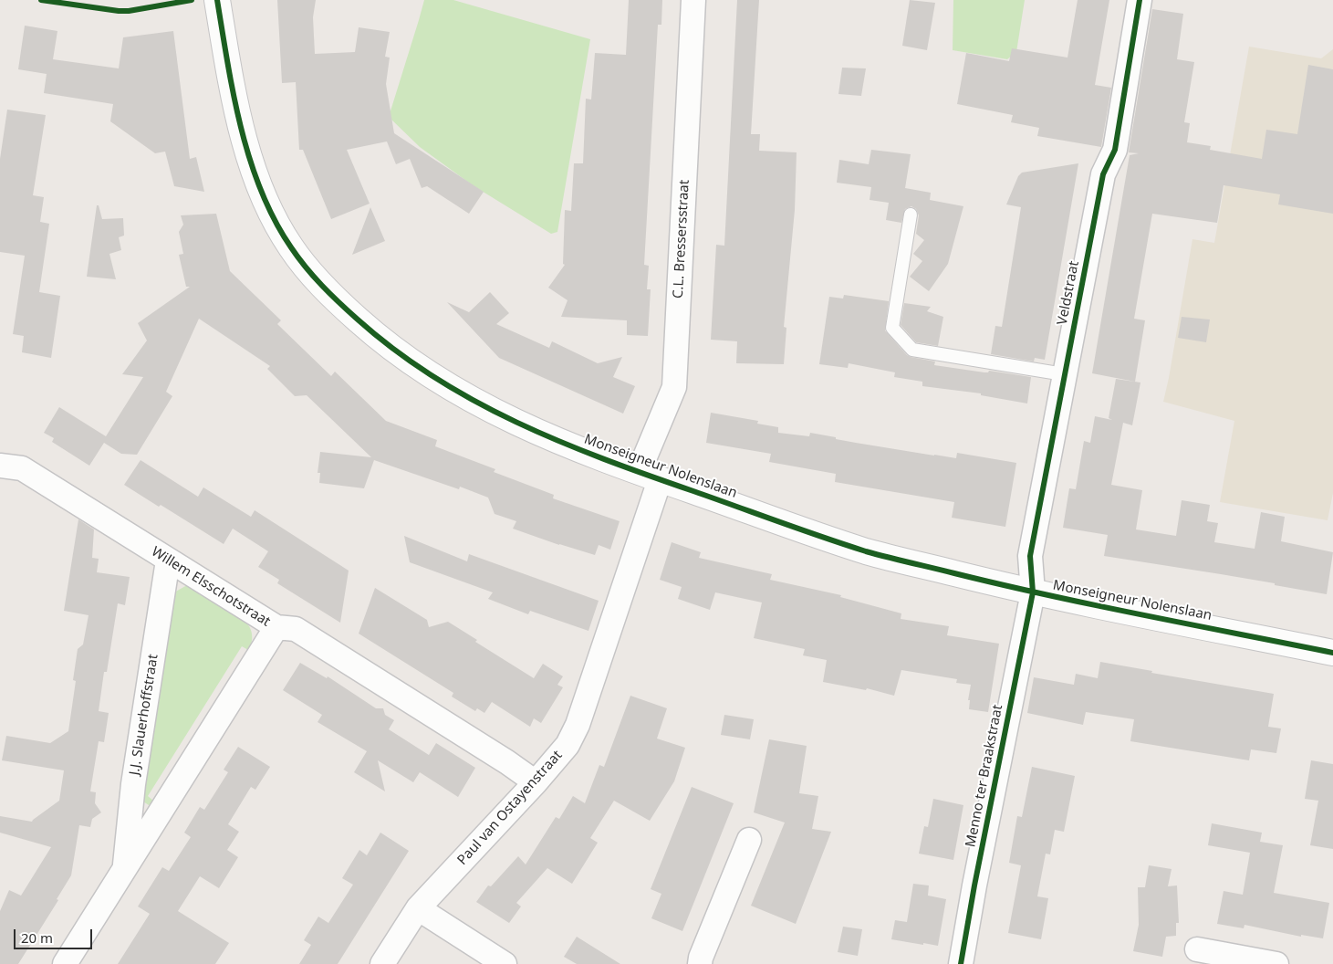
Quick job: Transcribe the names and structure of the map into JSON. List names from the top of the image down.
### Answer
{
  "streets": {
    "street": [
      "C.L. Bressersstraat",
      "Veldstraat",
      "Monseigneur Nolenslaan",
      "Willem Elsschotstraat",
      "J.J. Slauerhoffstraat",
      "Menno ter Braakstraat",
      "Paul van Ostayenstraat"
    ]
  },
  "crossings": [
    ["C.L. Bressersstraat", "Monseigneur Nolenslaan"],
    ["C.L. Bressersstraat", "Paul van Ostayenstraat"],
    ["Veldstraat", "Monseigneur Nolenslaan"],
    ["Veldstraat", "Menno ter Braakstraat"],
    ["Monseigneur Nolenslaan", "Menno ter Braakstraat"],
    ["Monseigneur Nolenslaan", "Paul van Ostayenstraat"],
    ["Willem Elsschotstraat", "J.J. Slauerhoffstraat"],
    ["Willem Elsschotstraat", "Paul van Ostayenstraat"]
  ],
  "scale_bar": "20 m"
}
